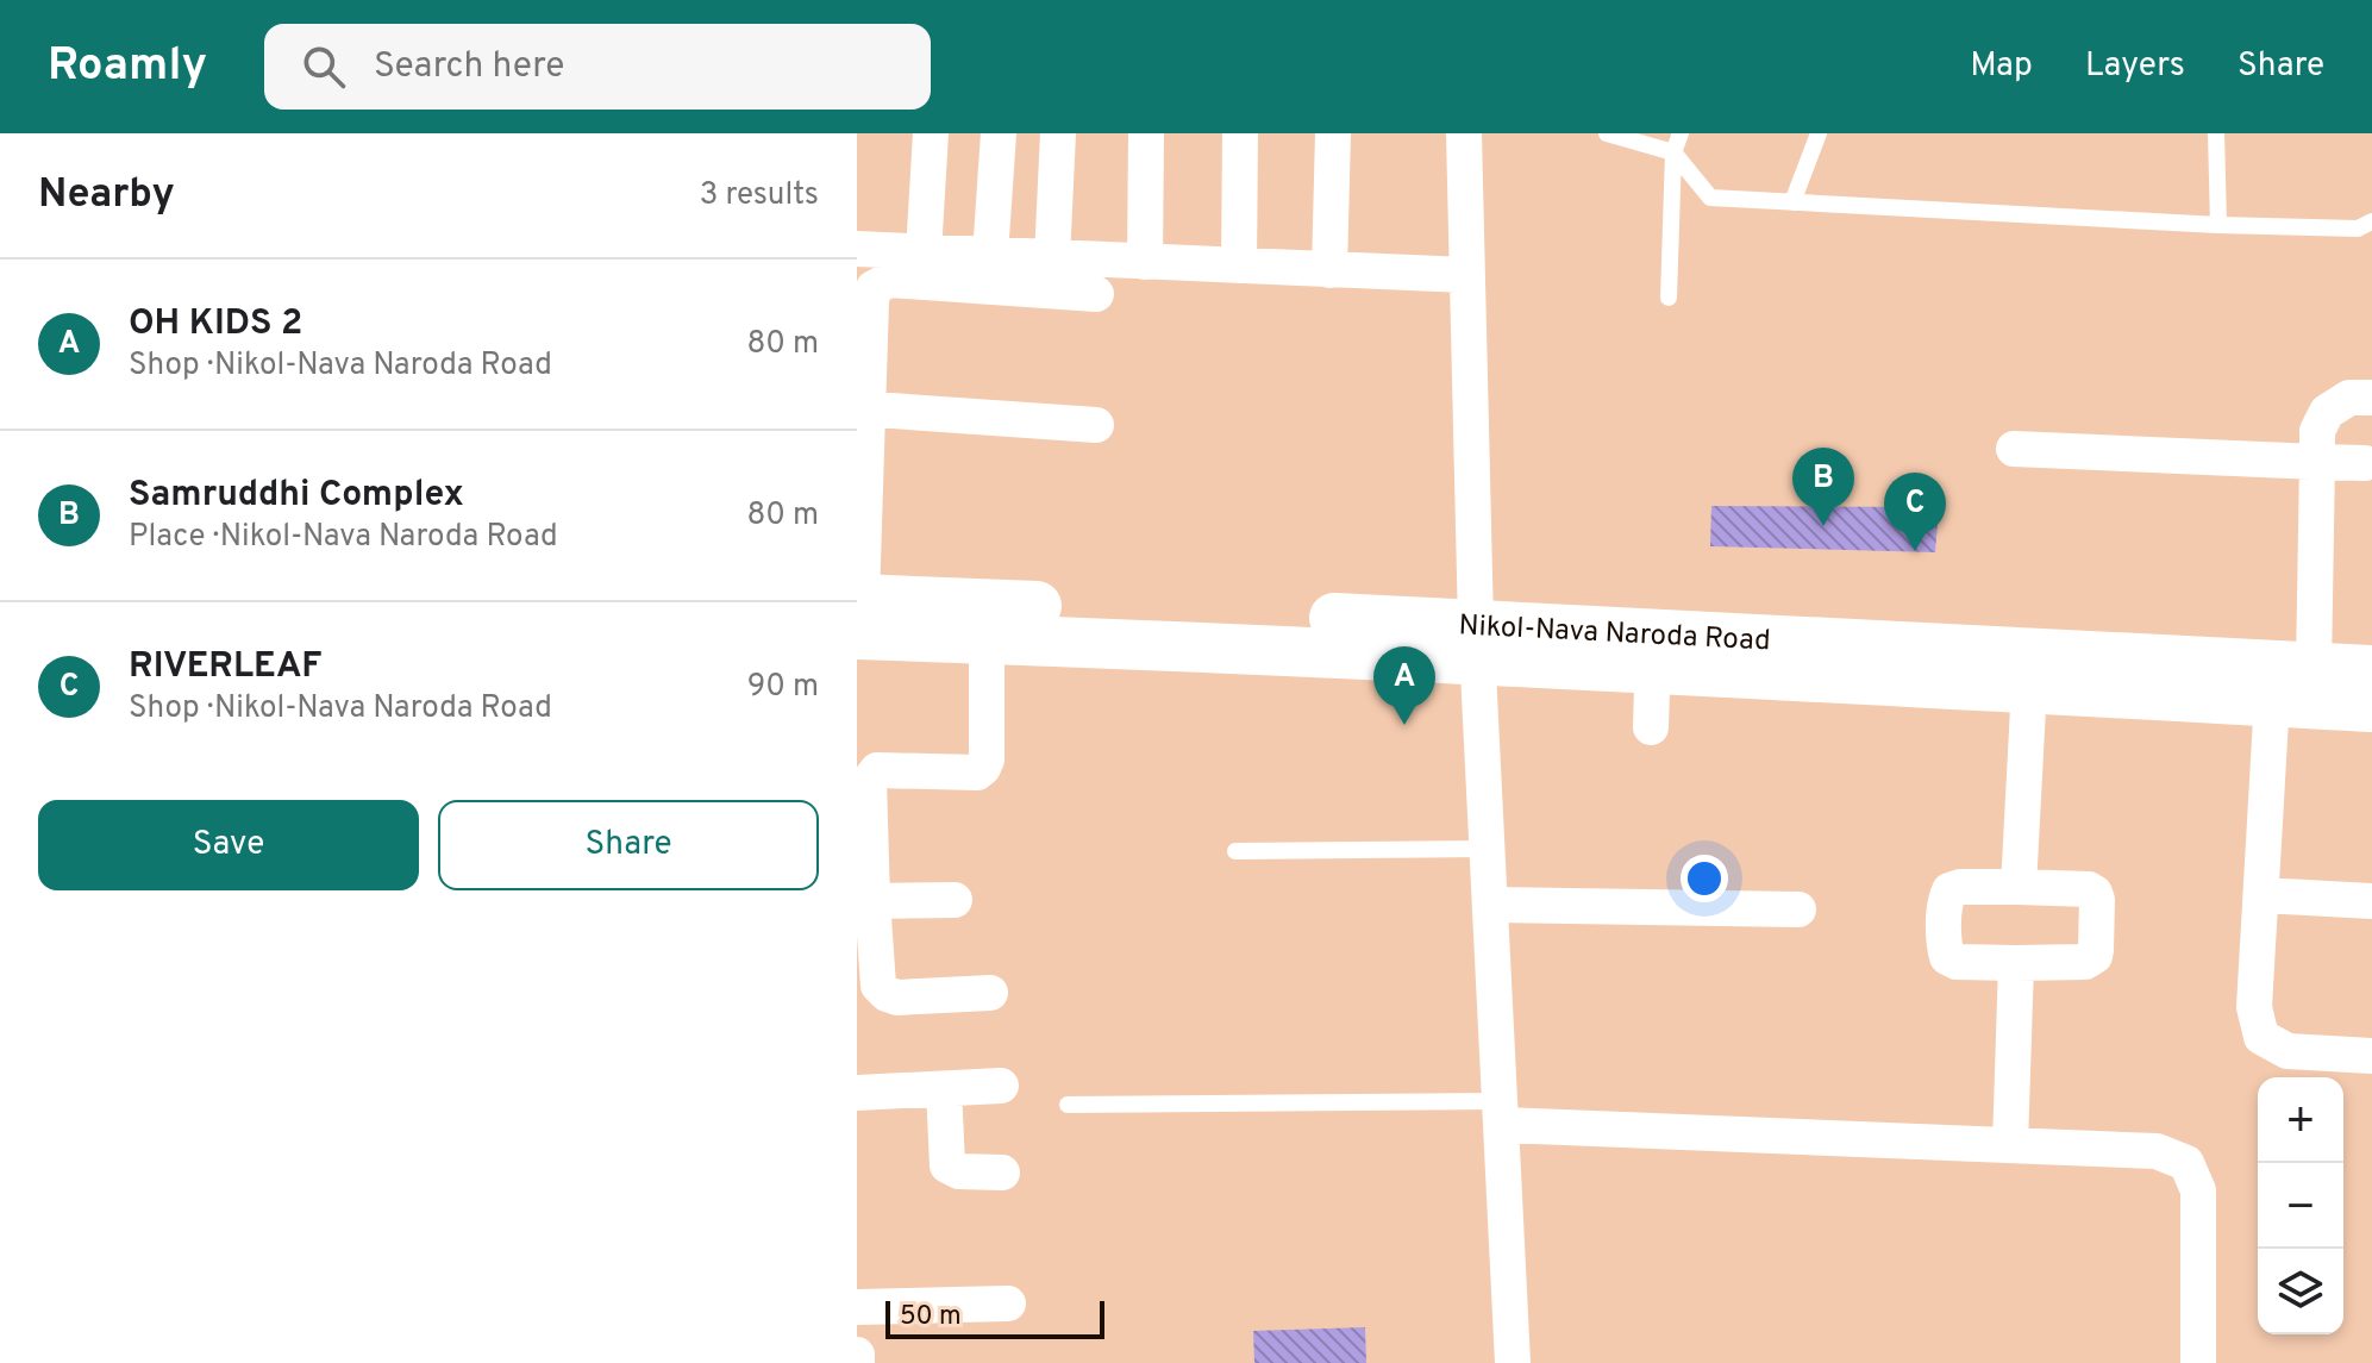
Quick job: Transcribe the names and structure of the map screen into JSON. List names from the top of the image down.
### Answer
{
  "streets": {
    "street": ["Nikol-Nava Naroda Road"]
  },
  "scale_bar": "50 m",
  "page": {
    "header": "Roamly",
    "search": "Search here",
    "nav": ["Map", "Layers", "Share"],
    "heading": ["Nearby", "3 results"],
    "list": [
      {
        "mark": "A",
        "name": "OH KIDS 2",
        "note": "Shop · Nikol-Nava Naroda Road",
        "value": "80 m"
      },
      {
        "mark": "B",
        "name": "Samruddhi Complex",
        "note": "Place · Nikol-Nava Naroda Road",
        "value": "80 m"
      },
      {
        "mark": "C",
        "name": "RIVERLEAF",
        "note": "Shop · Nikol-Nava Naroda Road",
        "value": "90 m"
      }
    ],
    "pins": ["B", "C", "A"],
    "buttons": ["Save", "Share"],
    "map_buttons": ["+", "−"],
    "scale": "50 m"
  }
}
